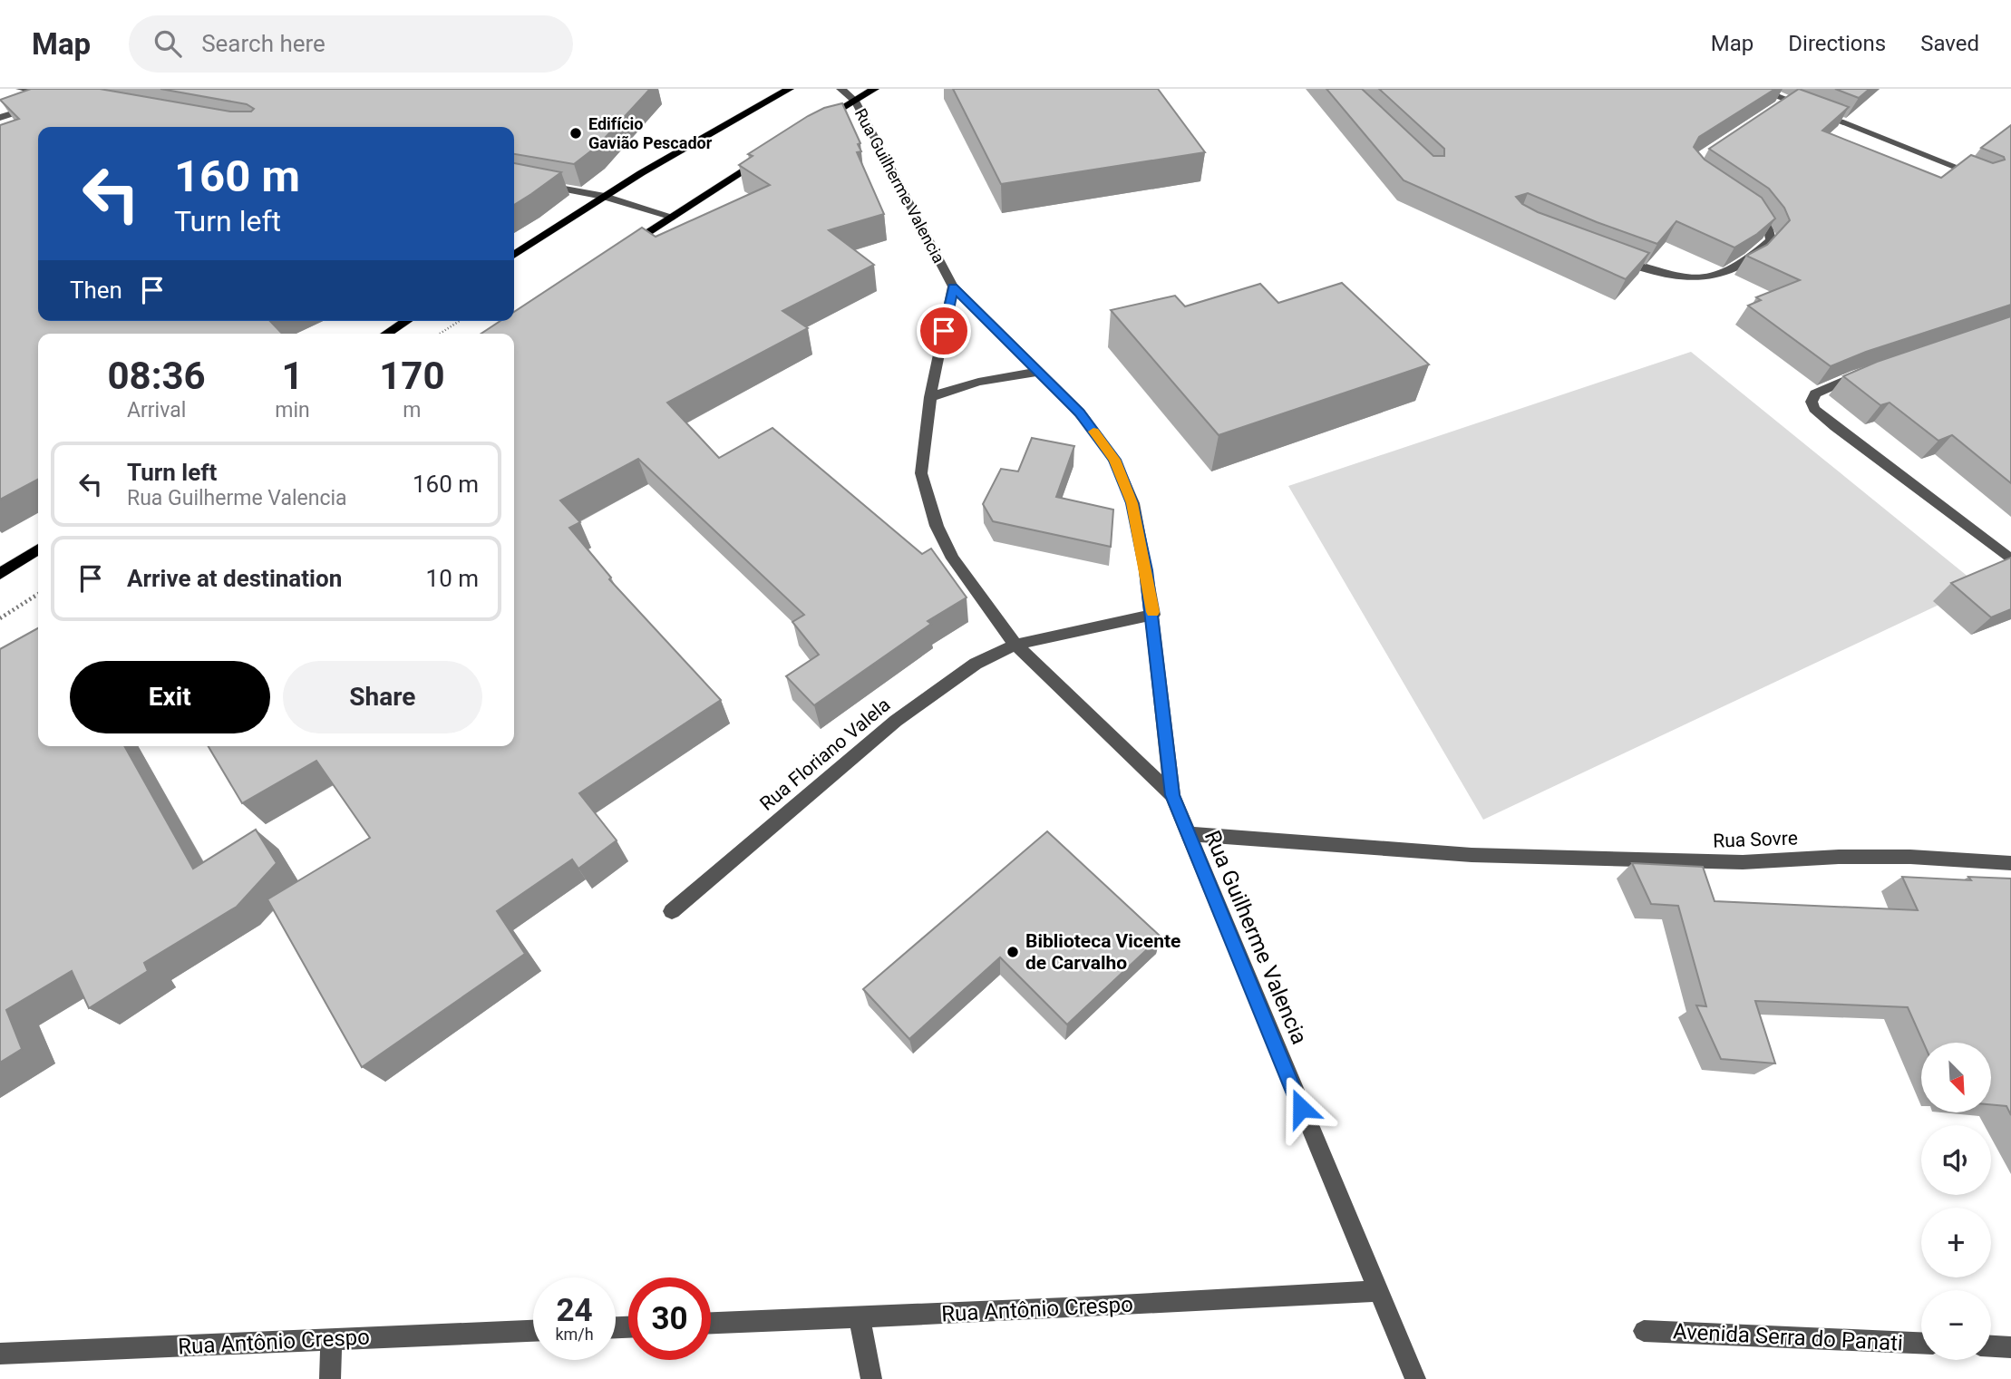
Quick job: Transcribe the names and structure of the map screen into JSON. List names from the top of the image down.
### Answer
{
  "streets": {
    "street": [
      "Rua Guilherme Valencia",
      "Rua Floriano Valela",
      "Rua Sovre",
      "Rua Antônio Crespo",
      "Avenida Serra do Panati"
    ]
  },
  "crossings": [
    ["Rua Guilherme Valencia", "Rua Floriano Valela"],
    ["Rua Guilherme Valencia", "Rua Sovre"],
    ["Rua Guilherme Valencia", "Rua Antônio Crespo"]
  ],
  "places": ["Edifício Gavião Pescador", "Biblioteca Vicente de Carvalho"],
  "north": "bottom right",
  "page": {
    "header": "Map",
    "search": "Search here",
    "nav": ["Map", "Directions", "Saved"],
    "turn": ["160 m", "Turn left"],
    "then": "Then",
    "eta": [
      "08:36",
      "Arrival",
      "1",
      "min",
      "170",
      "m"
    ],
    "list": [
      {
        "name": "Turn left",
        "note": "Rua Guilherme Valencia",
        "value": "160 m"
      },
      {
        "name": "Arrive at destination",
        "value": "10 m"
      }
    ],
    "buttons": ["Exit", "Share"],
    "map_buttons": ["+", "−"],
    "speed": "24 km/h",
    "limit": "30"
  }
}
